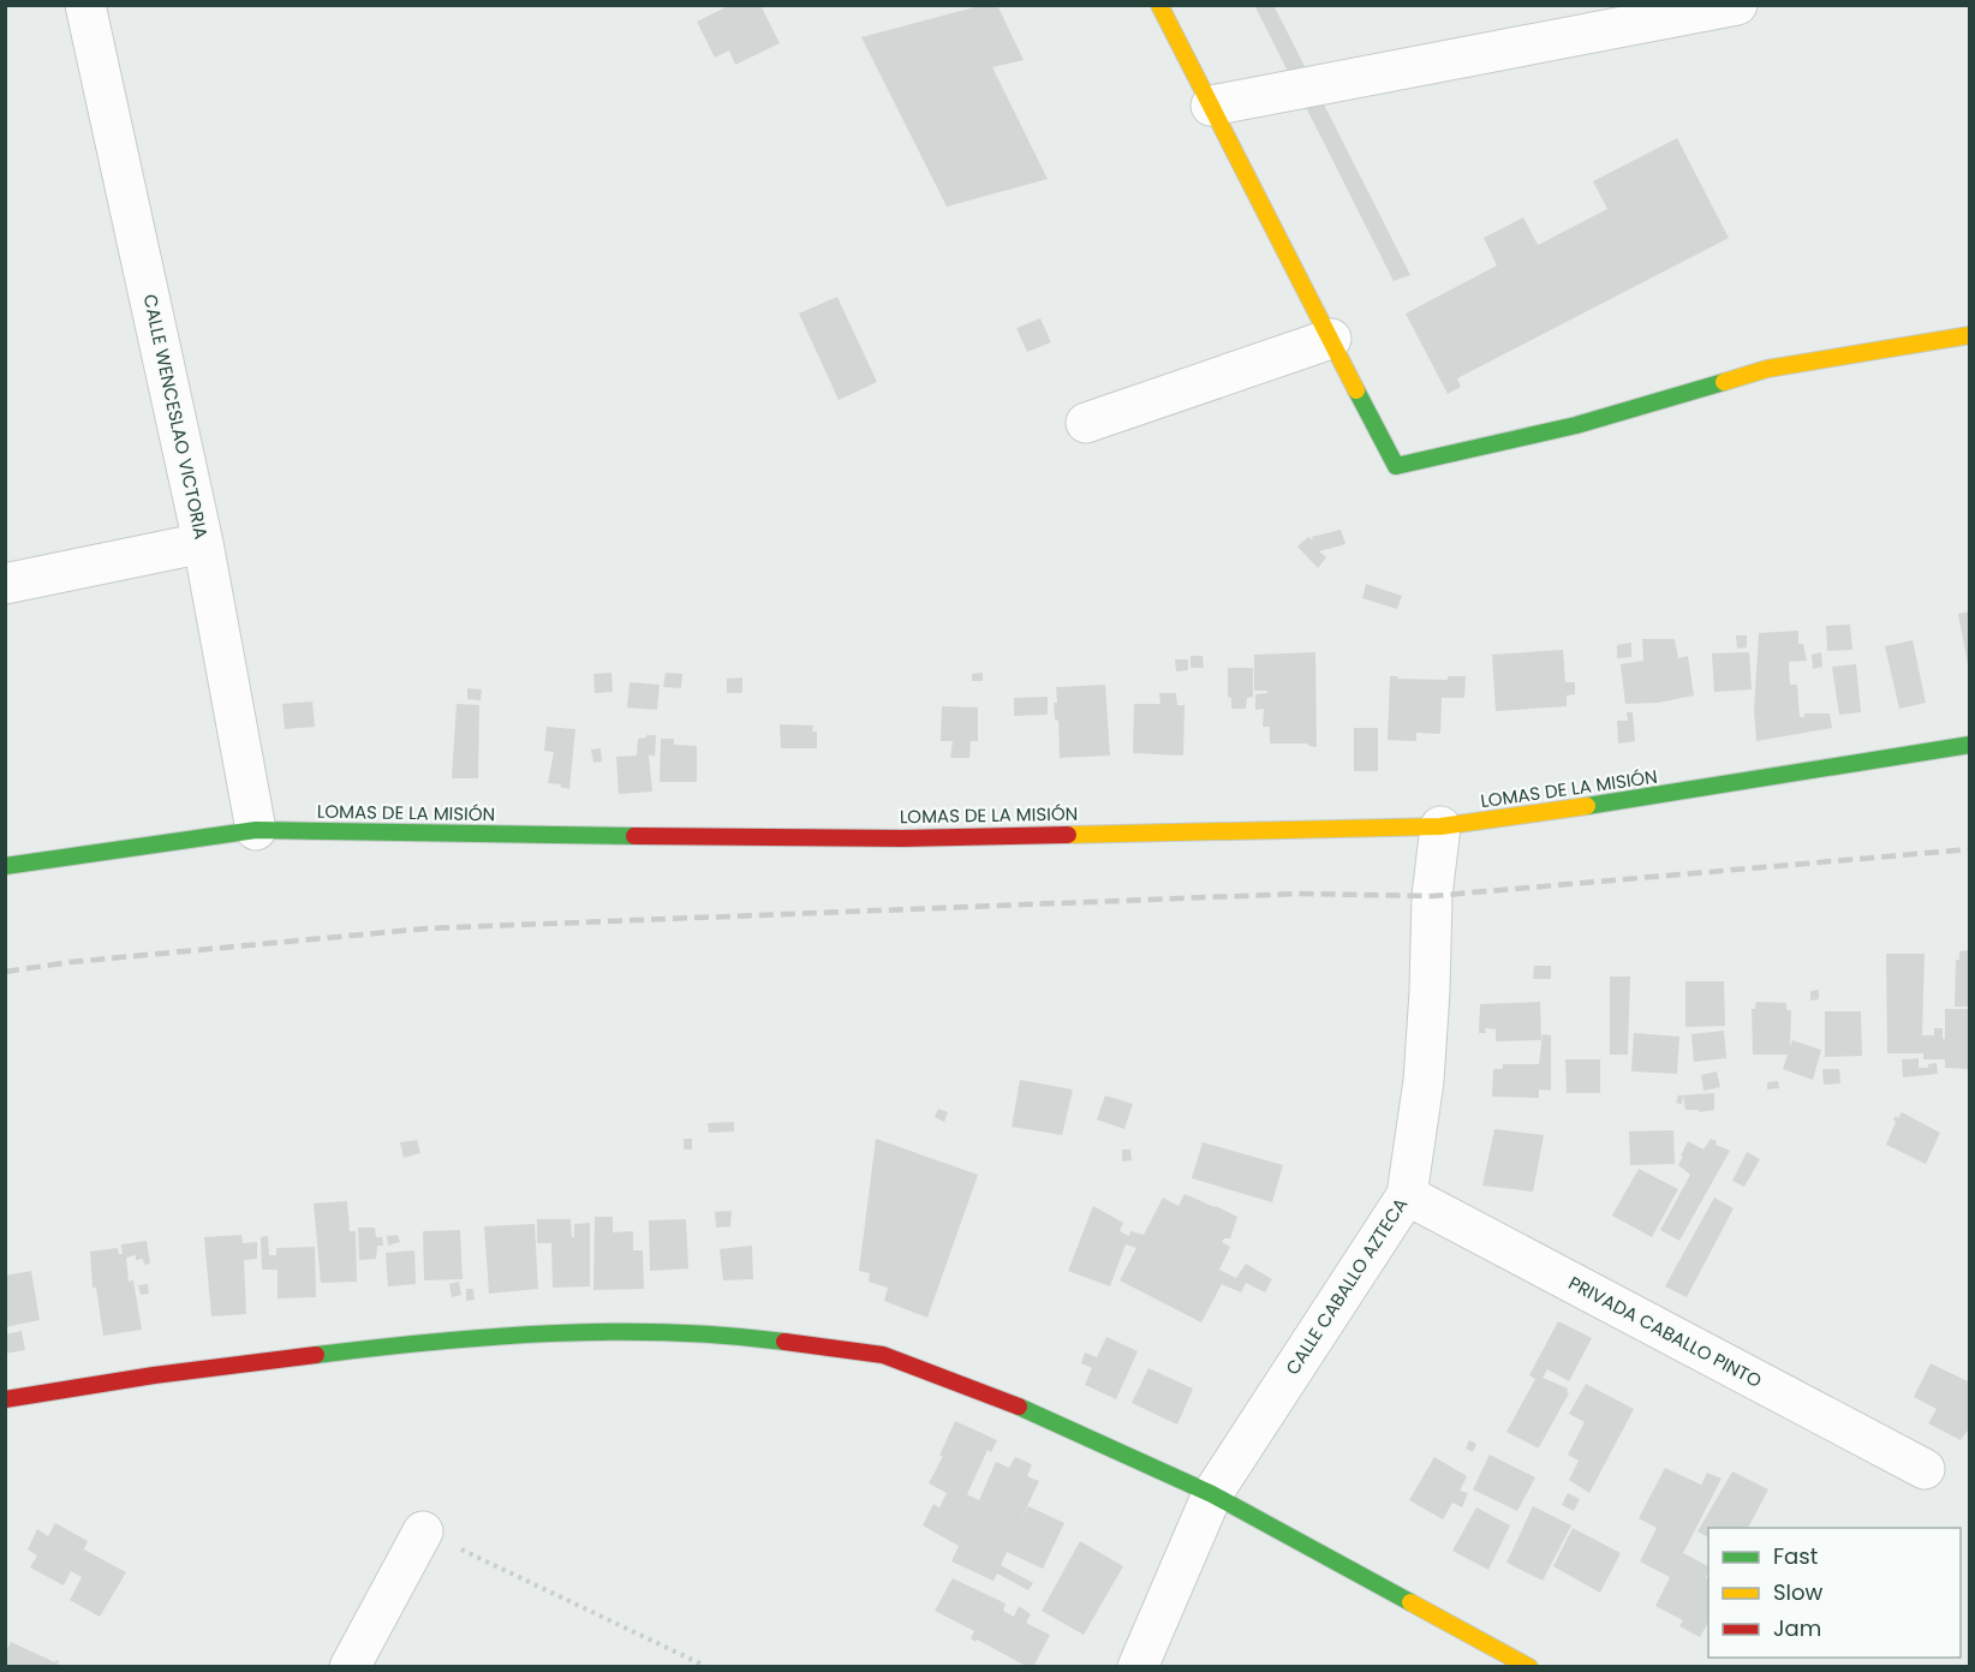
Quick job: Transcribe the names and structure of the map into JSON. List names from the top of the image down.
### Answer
{
  "streets": {
    "street": [
      "CALLE WENCESLAO VICTORIA",
      "LOMAS DE LA MISIÓN",
      "CALLE CABALLO AZTECA",
      "PRIVADA CABALLO PINTO"
    ]
  },
  "crossings": [
    ["CALLE WENCESLAO VICTORIA", "LOMAS DE LA MISIÓN"],
    ["LOMAS DE LA MISIÓN", "CALLE CABALLO AZTECA"],
    ["CALLE CABALLO AZTECA", "PRIVADA CABALLO PINTO"]
  ],
  "legend": ["Fast", "Slow", "Jam"]
}
